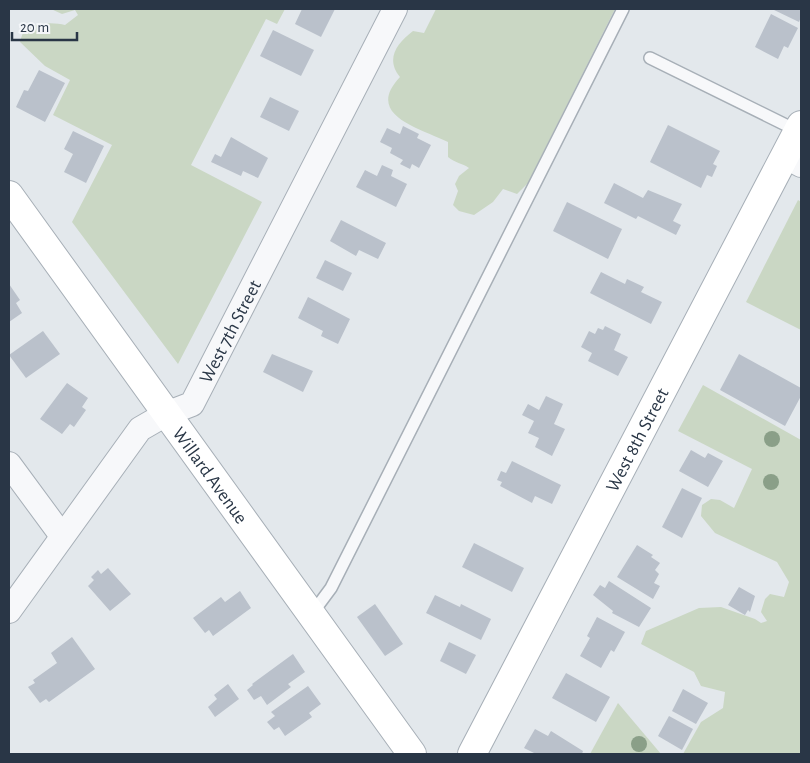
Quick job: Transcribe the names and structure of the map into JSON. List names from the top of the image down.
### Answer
{
  "streets": {
    "street": ["West 7th Street", "West 8th Street", "Willard Avenue"]
  },
  "crossings": [
    ["West 7th Street", "Willard Avenue"]
  ],
  "scale_bar": "20 m"
}
